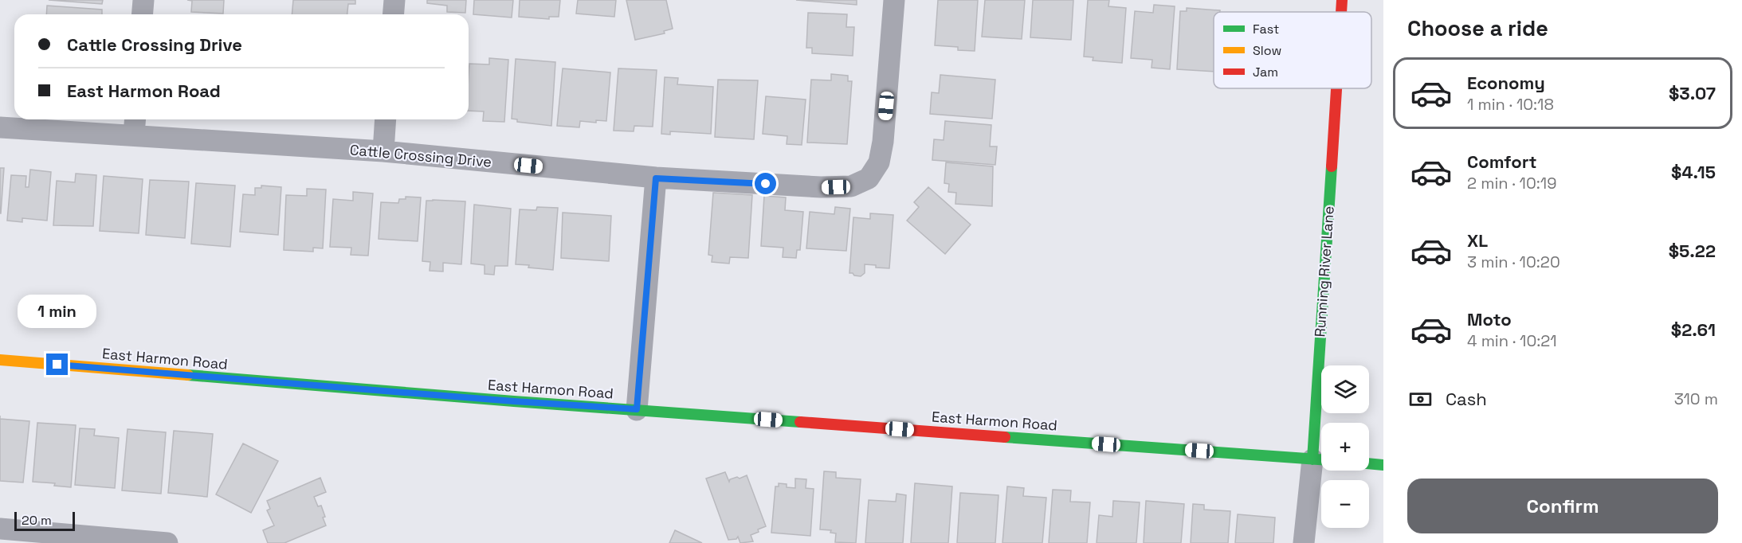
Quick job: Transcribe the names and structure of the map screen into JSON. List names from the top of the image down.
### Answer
{
  "streets": {
    "main road": ["Running River Lane", "East Harmon Road"],
    "street": ["Cattle Crossing Drive"]
  },
  "crossings": [
    ["Running River Lane", "East Harmon Road"]
  ],
  "legend": ["Fast", "Slow", "Jam"],
  "scale_bar": "20 m",
  "page": {
    "heading": "Choose a ride",
    "banner": ["Cattle Crossing Drive", "East Harmon Road"],
    "list": [
      {
        "name": "Economy",
        "note": "1 min · 10:18",
        "value": "$3.07"
      },
      {
        "name": "Comfort",
        "note": "2 min · 10:19",
        "value": "$4.15"
      },
      {
        "name": "XL",
        "note": "3 min · 10:20",
        "value": "$5.22"
      },
      {
        "name": "Moto",
        "note": "4 min · 10:21",
        "value": "$2.61"
      }
    ],
    "bubble": "1 min",
    "map_buttons": ["+", "−"],
    "pay": ["Cash", "310 m"],
    "buttons": "Confirm",
    "scale": "20 m"
  }
}
